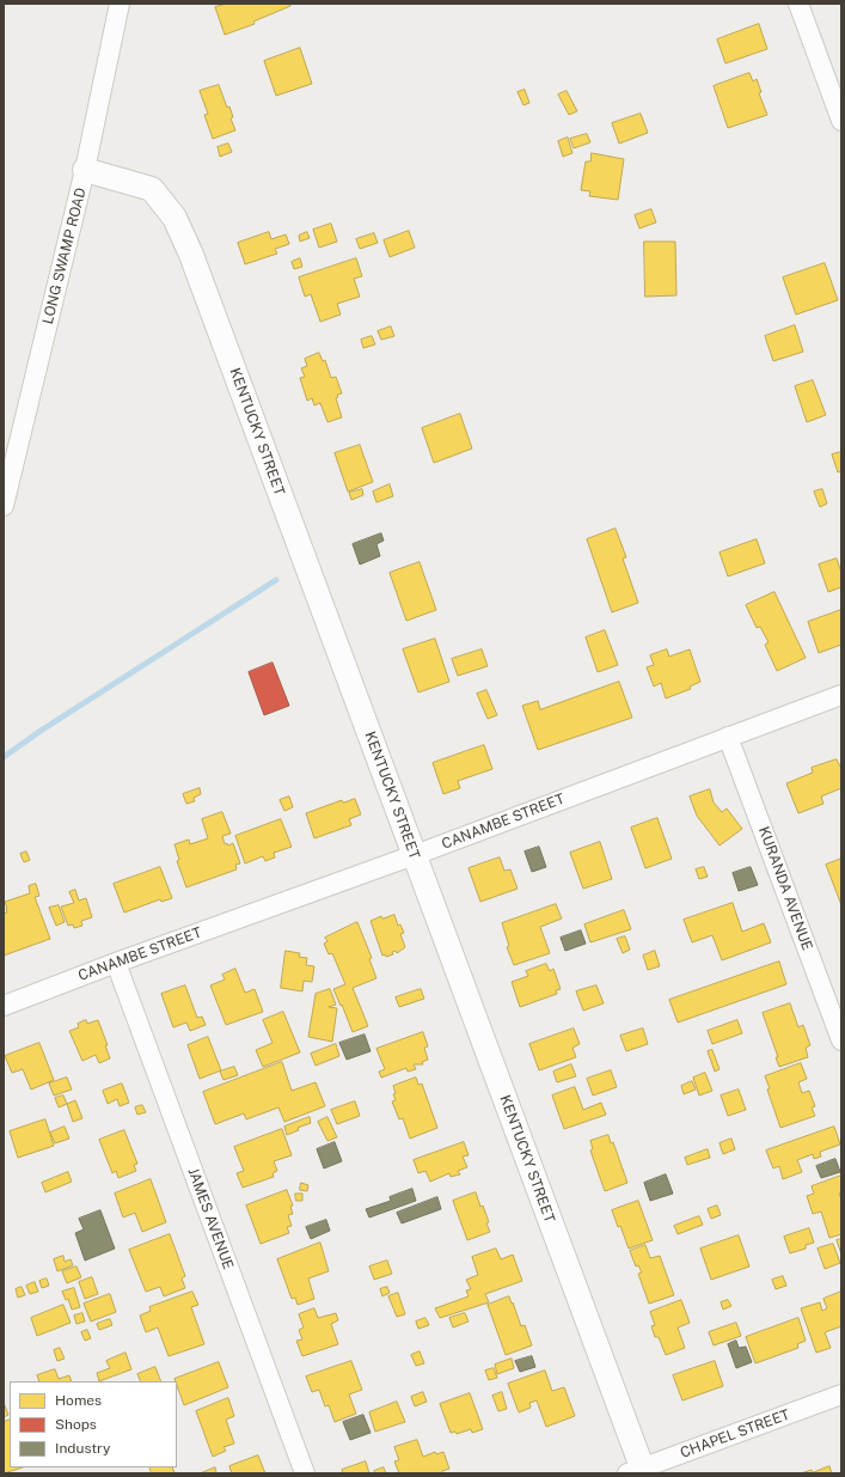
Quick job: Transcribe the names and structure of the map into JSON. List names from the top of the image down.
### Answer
{
  "streets": {
    "street": [
      "LONG SWAMP ROAD",
      "KENTUCKY STREET",
      "CANAMBE STREET",
      "KURANDA AVENUE",
      "JAMES AVENUE",
      "CHAPEL STREET"
    ]
  },
  "crossings": [
    ["LONG SWAMP ROAD", "KENTUCKY STREET"],
    ["KENTUCKY STREET", "CANAMBE STREET"],
    ["KENTUCKY STREET", "CHAPEL STREET"],
    ["CANAMBE STREET", "KURANDA AVENUE"],
    ["CANAMBE STREET", "JAMES AVENUE"]
  ],
  "legend": ["Homes", "Shops", "Industry"]
}
